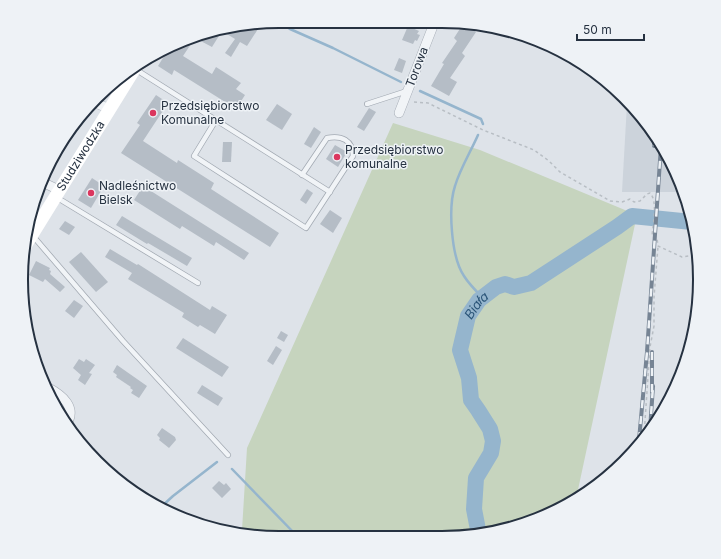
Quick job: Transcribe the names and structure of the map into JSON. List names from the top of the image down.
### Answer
{
  "streets": {
    "street": ["Torowa", "Studziwodzka"]
  },
  "water": ["Biała"],
  "places": ["Przedsiębiorstwo Komunalne", "Przedsiębiorstwo komunalne", "Nadleśnictwo Bielsk"],
  "scale_bar": "50 m"
}
